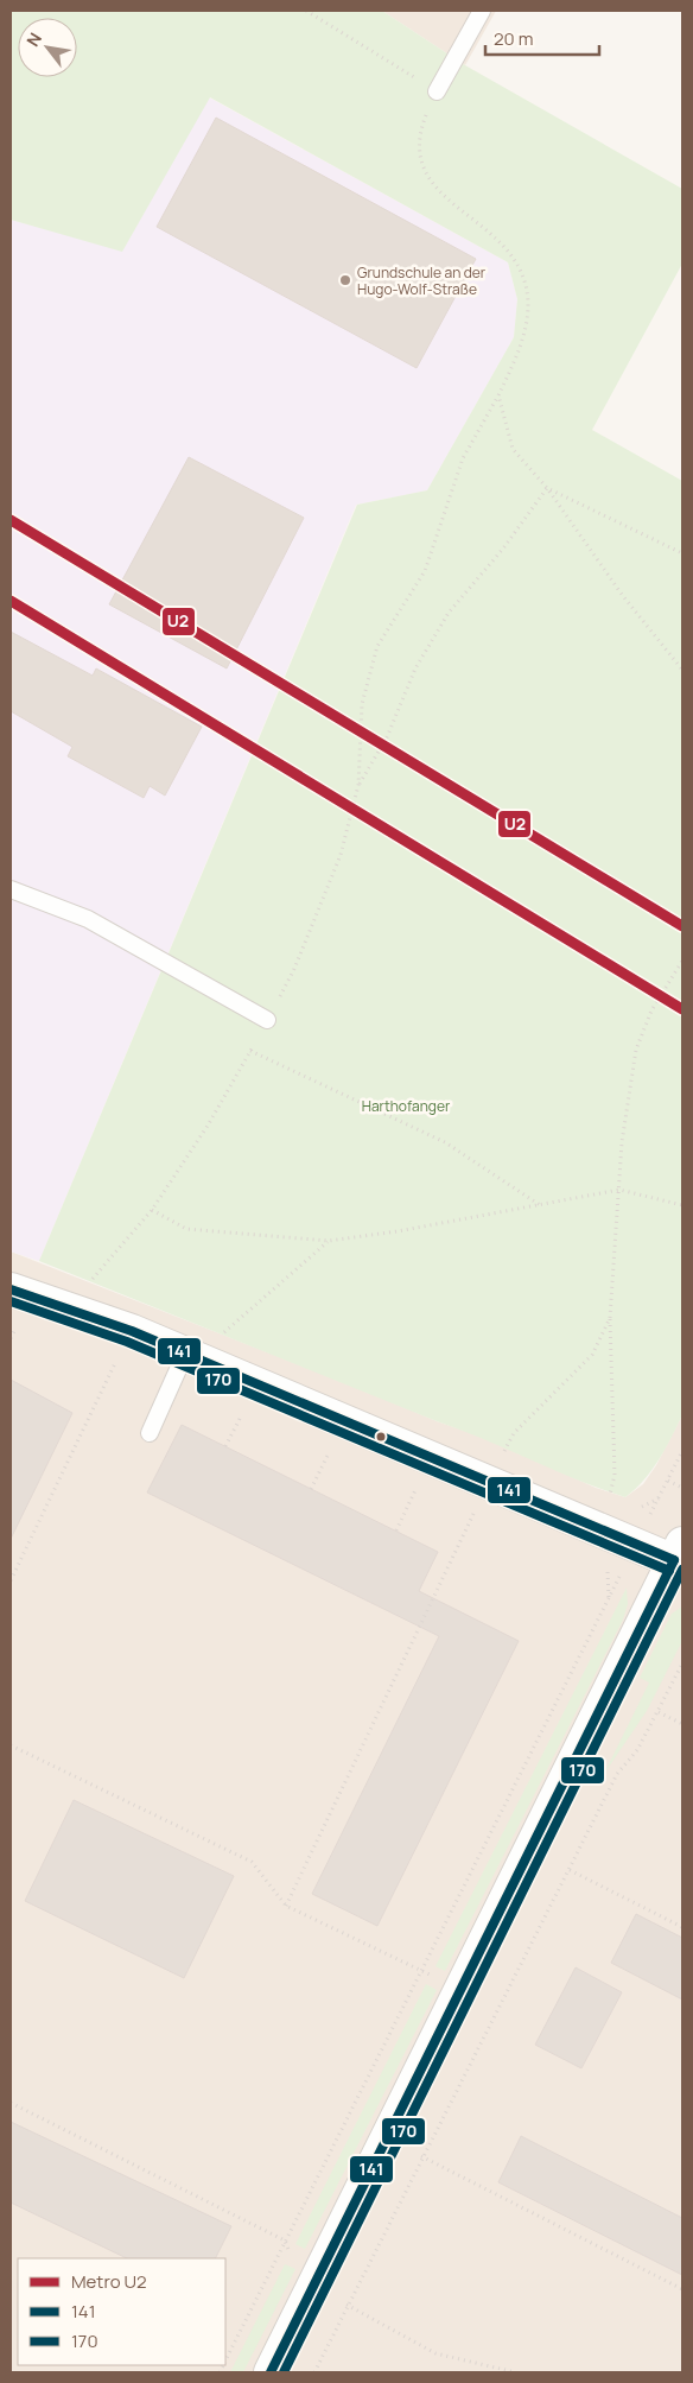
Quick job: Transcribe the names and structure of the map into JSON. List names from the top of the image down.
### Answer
{
  "parks": ["Harthofanger"],
  "places": ["Grundschule an der Hugo-Wolf-Straße"],
  "lines": ["metro line U2", "transit line 141", "transit line 170"],
  "legend": ["Metro U2", "141", "170"],
  "scale_bar": "20 m",
  "north": "top left"
}
